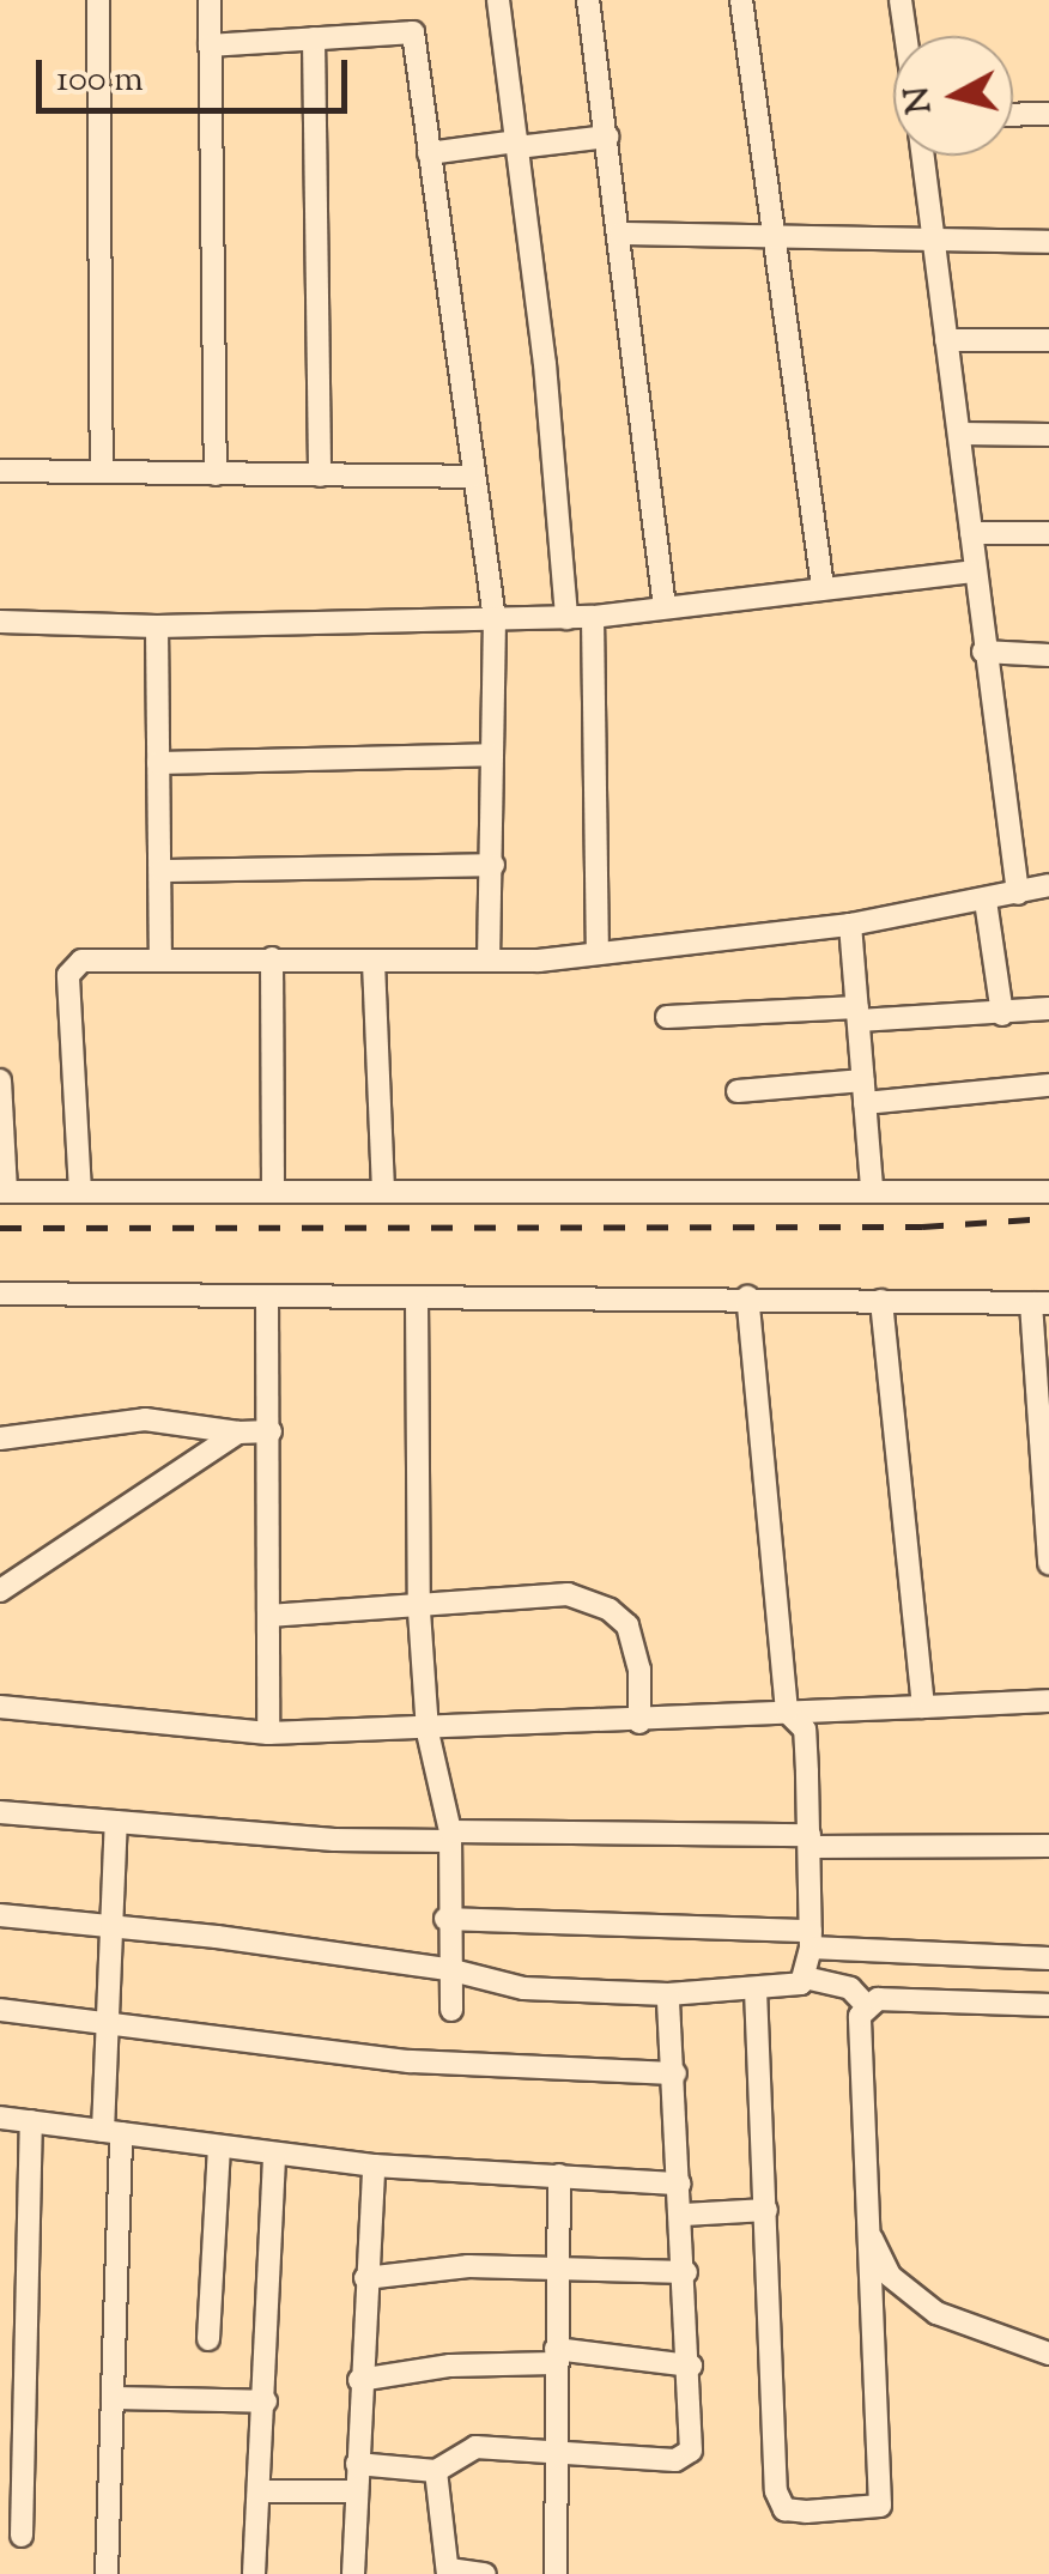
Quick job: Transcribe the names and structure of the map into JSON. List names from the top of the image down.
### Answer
{
  "scale_bar": "100 m",
  "north": "left"
}
